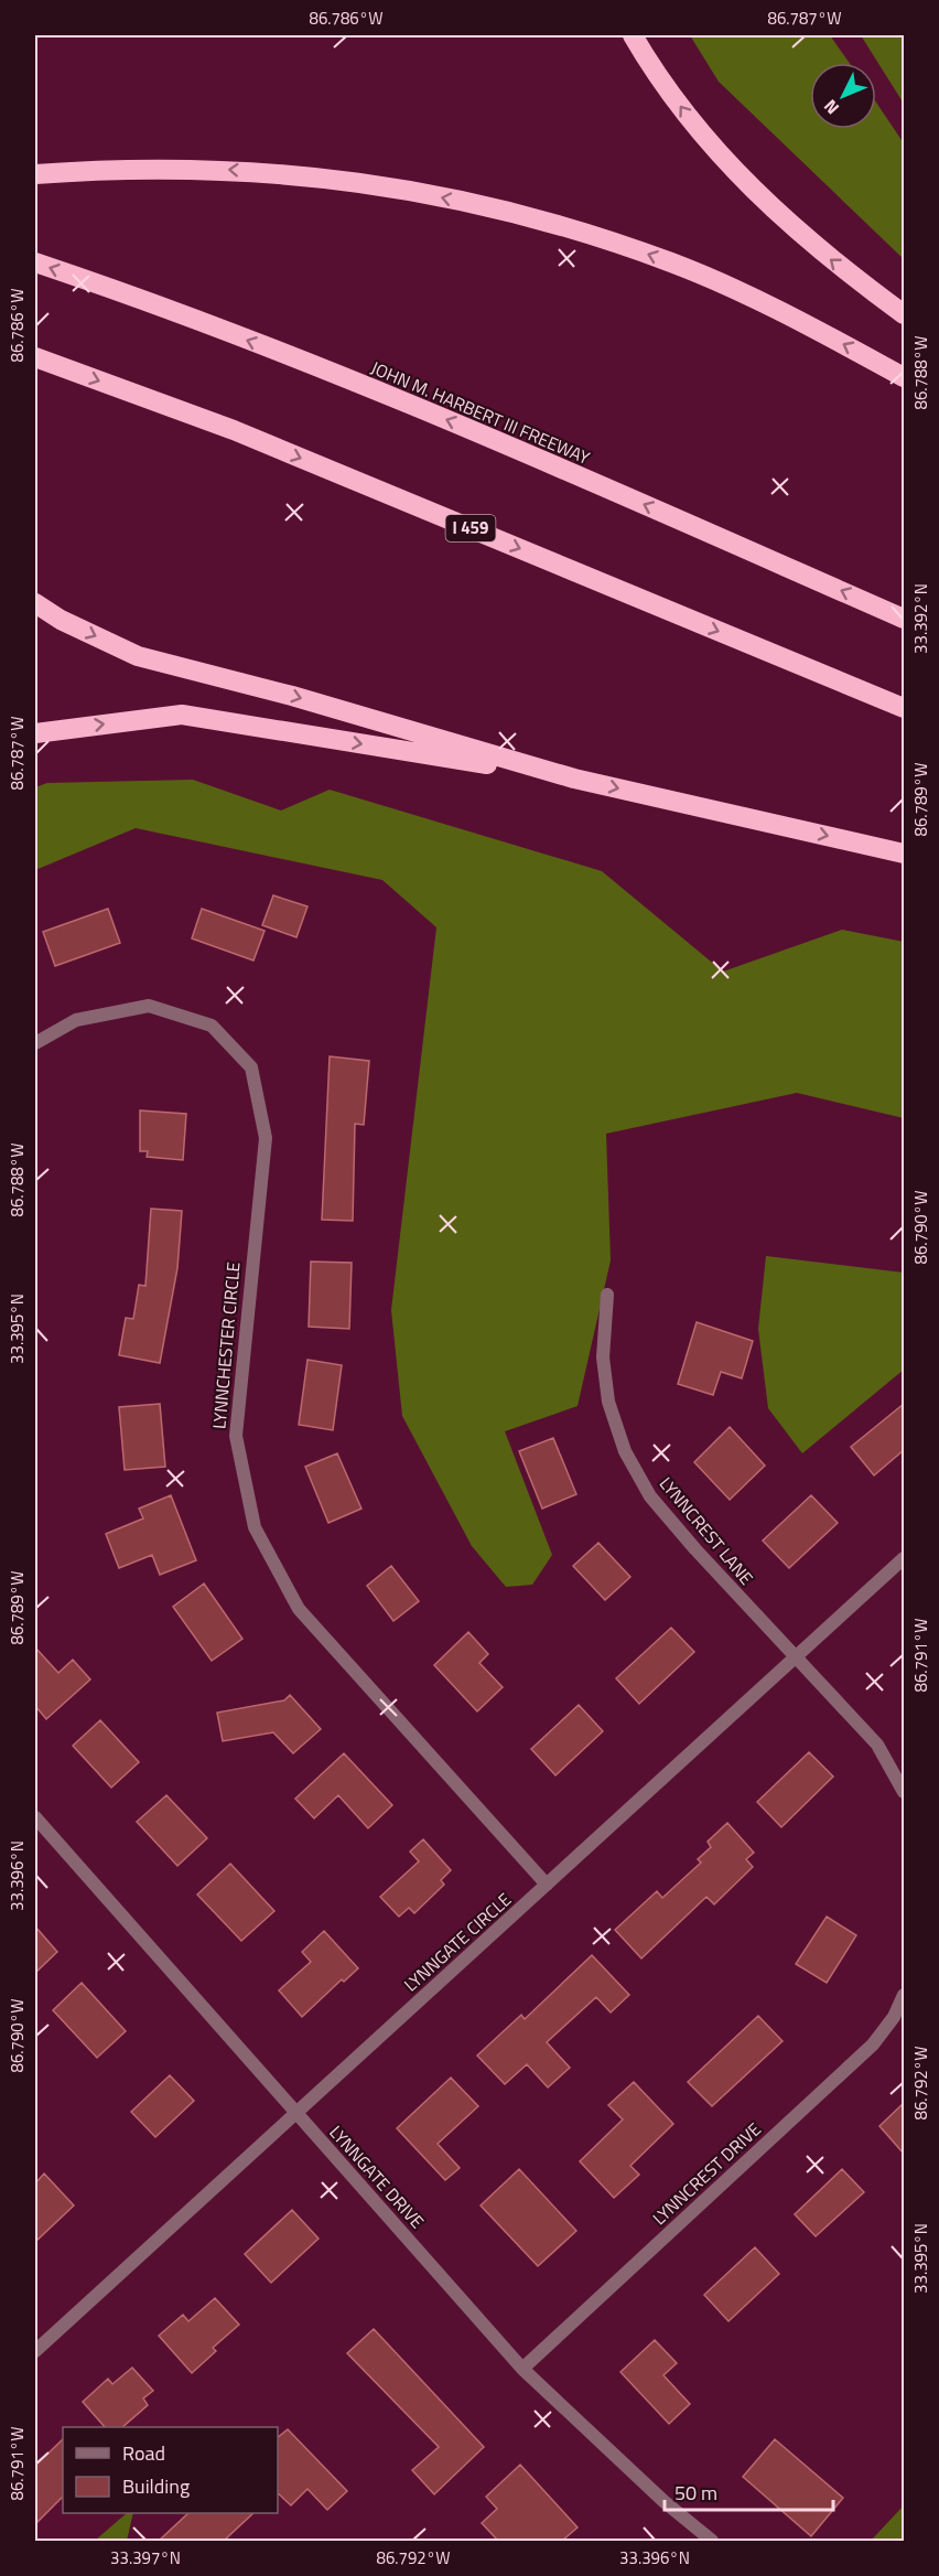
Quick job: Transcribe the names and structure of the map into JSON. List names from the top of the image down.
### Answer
{
  "streets": {
    "highway": ["JOHN M. HARBERT III FREEWAY", "I 459"],
    "street": [
      "LYNNCHESTER CIRCLE",
      "LYNNCREST LANE",
      "LYNNGATE CIRCLE",
      "LYNNCREST DRIVE",
      "LYNNGATE DRIVE"
    ]
  },
  "crossings": [
    ["LYNNCHESTER CIRCLE", "LYNNGATE CIRCLE"],
    ["LYNNCREST LANE", "LYNNGATE CIRCLE"],
    ["LYNNGATE CIRCLE", "LYNNGATE DRIVE"],
    ["LYNNCREST DRIVE", "LYNNGATE DRIVE"]
  ],
  "legend": ["Road", "Building"],
  "scale_bar": "50 m",
  "north": "bottom left",
  "coordinates": [
    "86.786°W",
    "86.787°W",
    "86.788°W",
    "33.392°N",
    "86.789°W",
    "86.790°W",
    "33.395°N",
    "86.791°W",
    "33.396°N",
    "86.792°W",
    "33.397°N"
  ]
}
